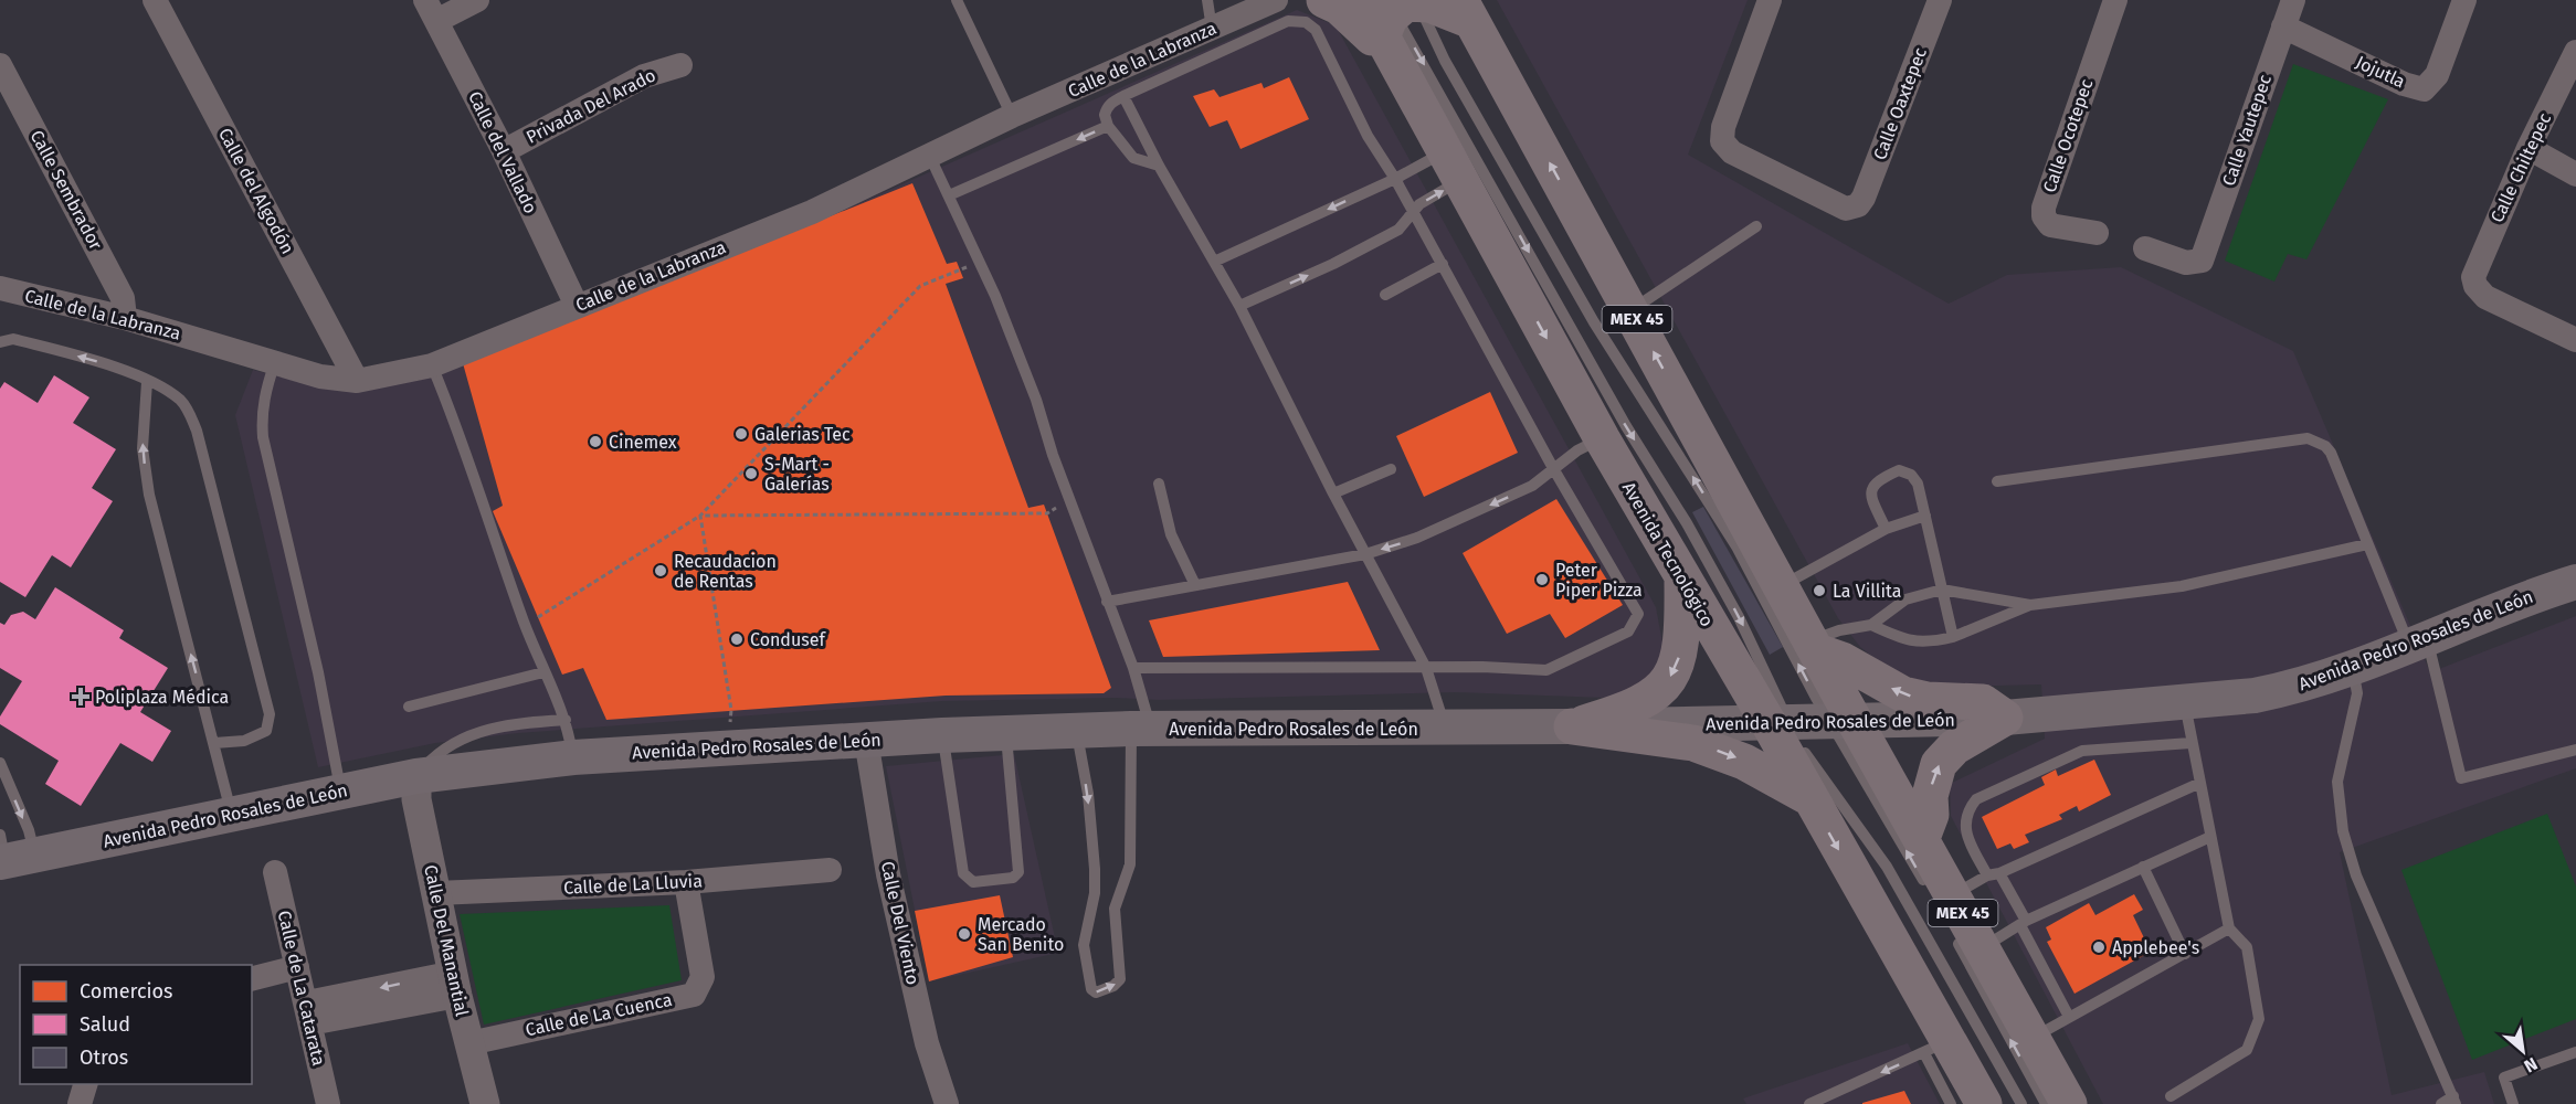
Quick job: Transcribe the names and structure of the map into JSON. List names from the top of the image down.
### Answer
{
  "streets": {
    "main road": ["MEX 45", "Avenida Tecnológico", "Avenida Pedro Rosales de León"],
    "street": [
      "Calle de la Labranza",
      "Jojutla",
      "Calle Oaxtepec",
      "Privada Del Arado",
      "Calle Yautepec",
      "Calle Ocotepec",
      "Calle del Vallado",
      "Calle Chiltepec",
      "Calle Sembrador",
      "Calle del Algodón",
      "Calle de La Lluvia",
      "Calle Del Viento",
      "Calle Del Manantial",
      "Calle de La Catarata",
      "Calle de La Cuenca"
    ]
  },
  "crossings": [
    ["Calle de la Labranza", "Calle del Vallado"],
    ["Calle de la Labranza", "Calle Sembrador"],
    ["Calle de la Labranza", "Calle del Algodón"],
    ["Jojutla", "Calle Yautepec"],
    ["Privada Del Arado", "Calle del Vallado"],
    ["MEX 45", "Avenida Pedro Rosales de León"],
    ["Avenida Tecnológico", "Avenida Pedro Rosales de León"],
    ["Avenida Pedro Rosales de León", "Calle Del Viento"],
    ["Avenida Pedro Rosales de León", "Calle Del Manantial"],
    ["Calle de La Lluvia", "Calle Del Manantial"],
    ["Calle de La Lluvia", "Calle de La Cuenca"],
    ["Calle Del Manantial", "Calle de La Cuenca"]
  ],
  "places": {
    "other": [
      "Galerias Tec",
      "Cinemex",
      "S-Mart - Galerías",
      "Recaudacion de Rentas",
      "Peter Piper Pizza",
      "La Villita",
      "Condusef",
      "Mercado San Benito",
      "Applebee's"
    ],
    "health": ["Poliplaza Médica"]
  },
  "legend": ["Comercios", "Salud", "Otros"],
  "north": "bottom right"
}
